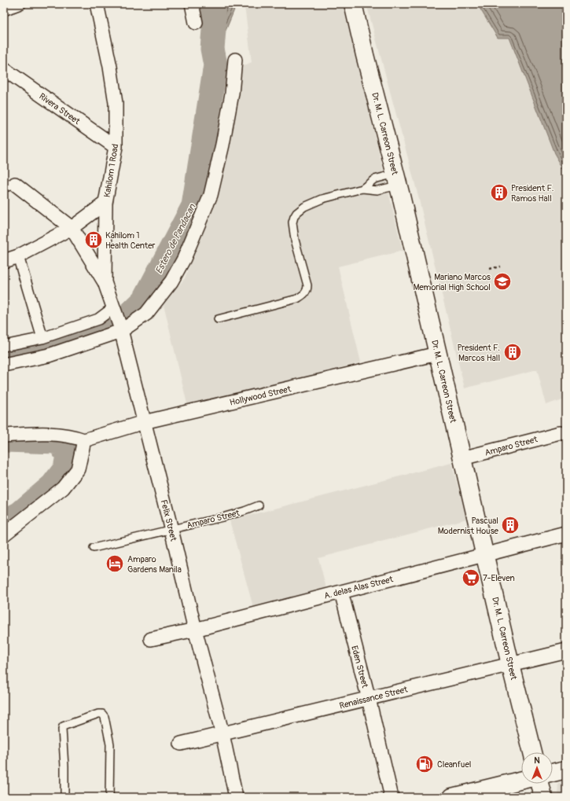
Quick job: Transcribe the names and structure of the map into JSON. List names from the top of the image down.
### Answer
{
  "streets": {
    "main road": ["Dr. M. L. Carreon Street"],
    "street": [
      "Rivera Street",
      "Kahilom 1 Road",
      "Hollywood Street",
      "Amparo Street",
      "Felix Street",
      "A. delas Alas Street",
      "Eden Street",
      "Renaissance Street"
    ]
  },
  "crossings": [
    ["Rivera Street", "Kahilom 1 Road"],
    ["Dr. M. L. Carreon Street", "Hollywood Street"],
    ["Dr. M. L. Carreon Street", "Amparo Street"],
    ["Dr. M. L. Carreon Street", "A. delas Alas Street"],
    ["Dr. M. L. Carreon Street", "Renaissance Street"],
    ["Kahilom 1 Road", "Felix Street"],
    ["Hollywood Street", "Felix Street"],
    ["Amparo Street", "Felix Street"],
    ["Felix Street", "A. delas Alas Street"],
    ["Felix Street", "Renaissance Street"],
    ["A. delas Alas Street", "Eden Street"],
    ["Eden Street", "Renaissance Street"]
  ],
  "water": ["Estero de Pandacan"],
  "places": {
    "building": [
      "President F. Ramos Hall",
      "Kahilom 1 Health Center",
      "President F. Marcos Hall",
      "Pascual Modernist House"
    ],
    "school or university": ["Mariano Marcos Memorial High School"],
    "hotel": ["Amparo Gardens Manila"],
    "supermarket": ["7-Eleven"],
    "fuel station": ["Cleanfuel"]
  },
  "north": "top"
}
